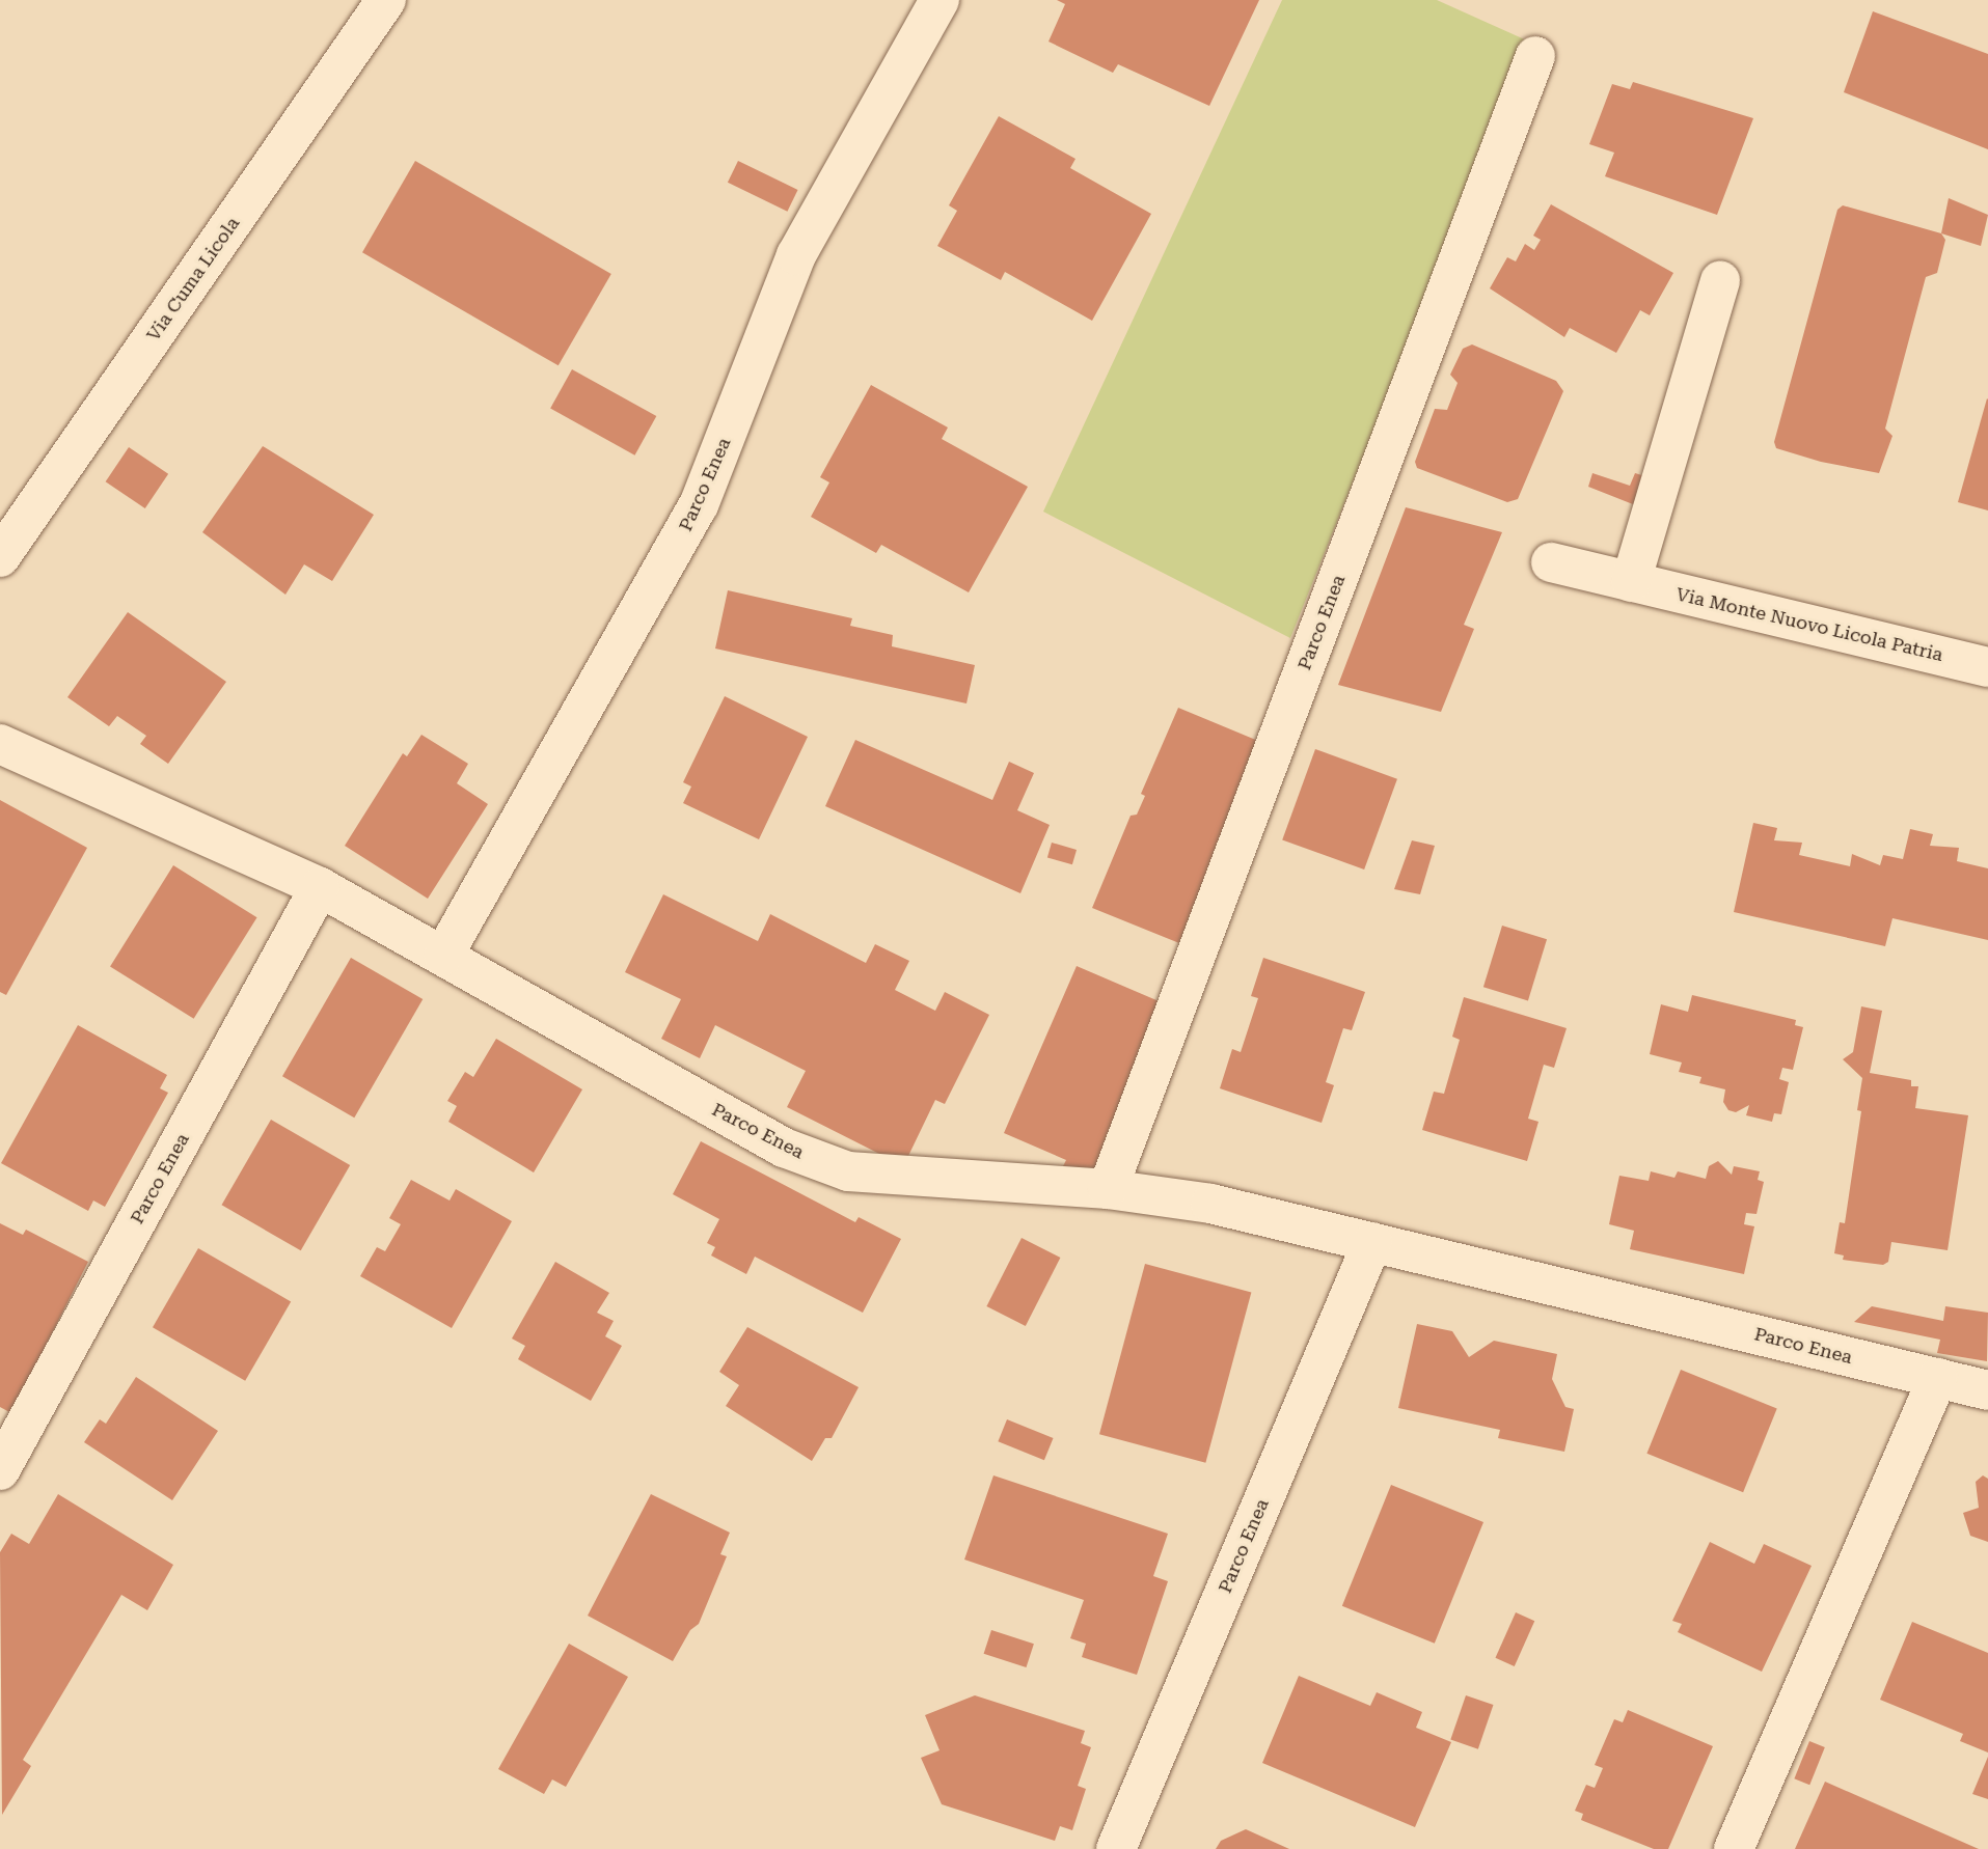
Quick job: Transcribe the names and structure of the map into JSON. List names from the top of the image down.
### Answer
{
  "streets": {
    "street": ["Via Cuma Licola", "Parco Enea", "Via Monte Nuovo Licola Patria"]
  }
}
